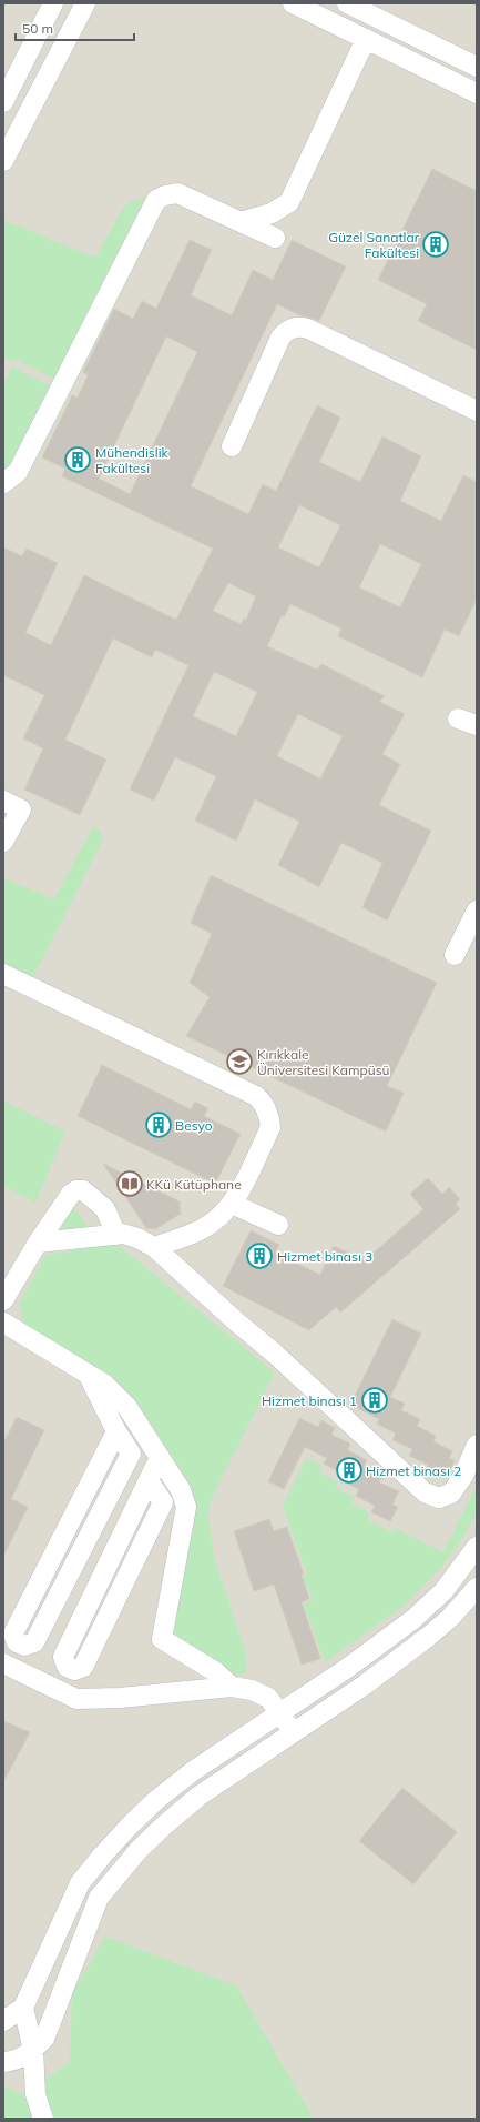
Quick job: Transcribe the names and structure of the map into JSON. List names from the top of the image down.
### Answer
{
  "places": {
    "building": [
      "Güzel Sanatlar Fakültesi",
      "Mühendislik Fakültesi",
      "Besyo",
      "Hizmet binası 3",
      "Hizmet binası 1",
      "Hizmet binası 2"
    ],
    "school or university": ["Kırıkkale Üniversitesi Kampüsü"],
    "library": ["KKü Kütüphane"]
  },
  "scale_bar": "50 m"
}
